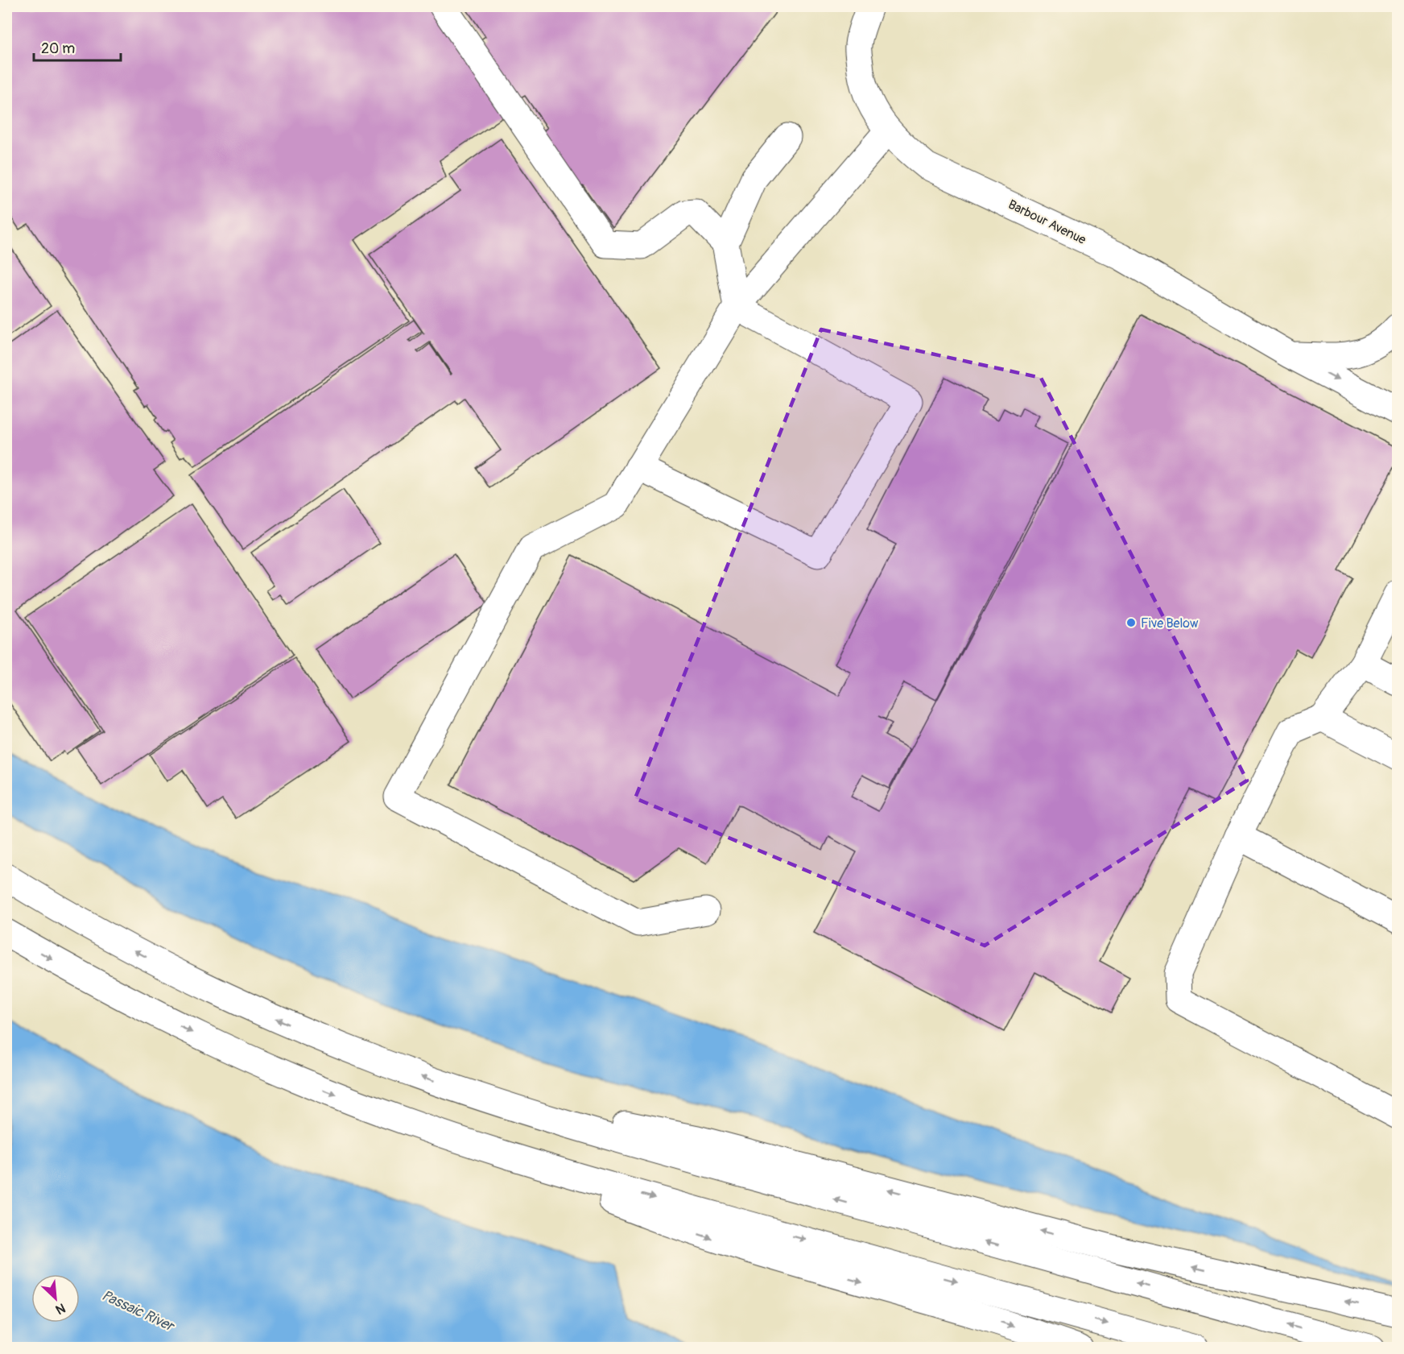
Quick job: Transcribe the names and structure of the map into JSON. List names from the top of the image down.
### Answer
{
  "streets": {
    "main road": ["Barbour Avenue"]
  },
  "water": ["Passaic River"],
  "places": ["Five Below"],
  "scale_bar": "20 m",
  "north": "bottom right"
}
